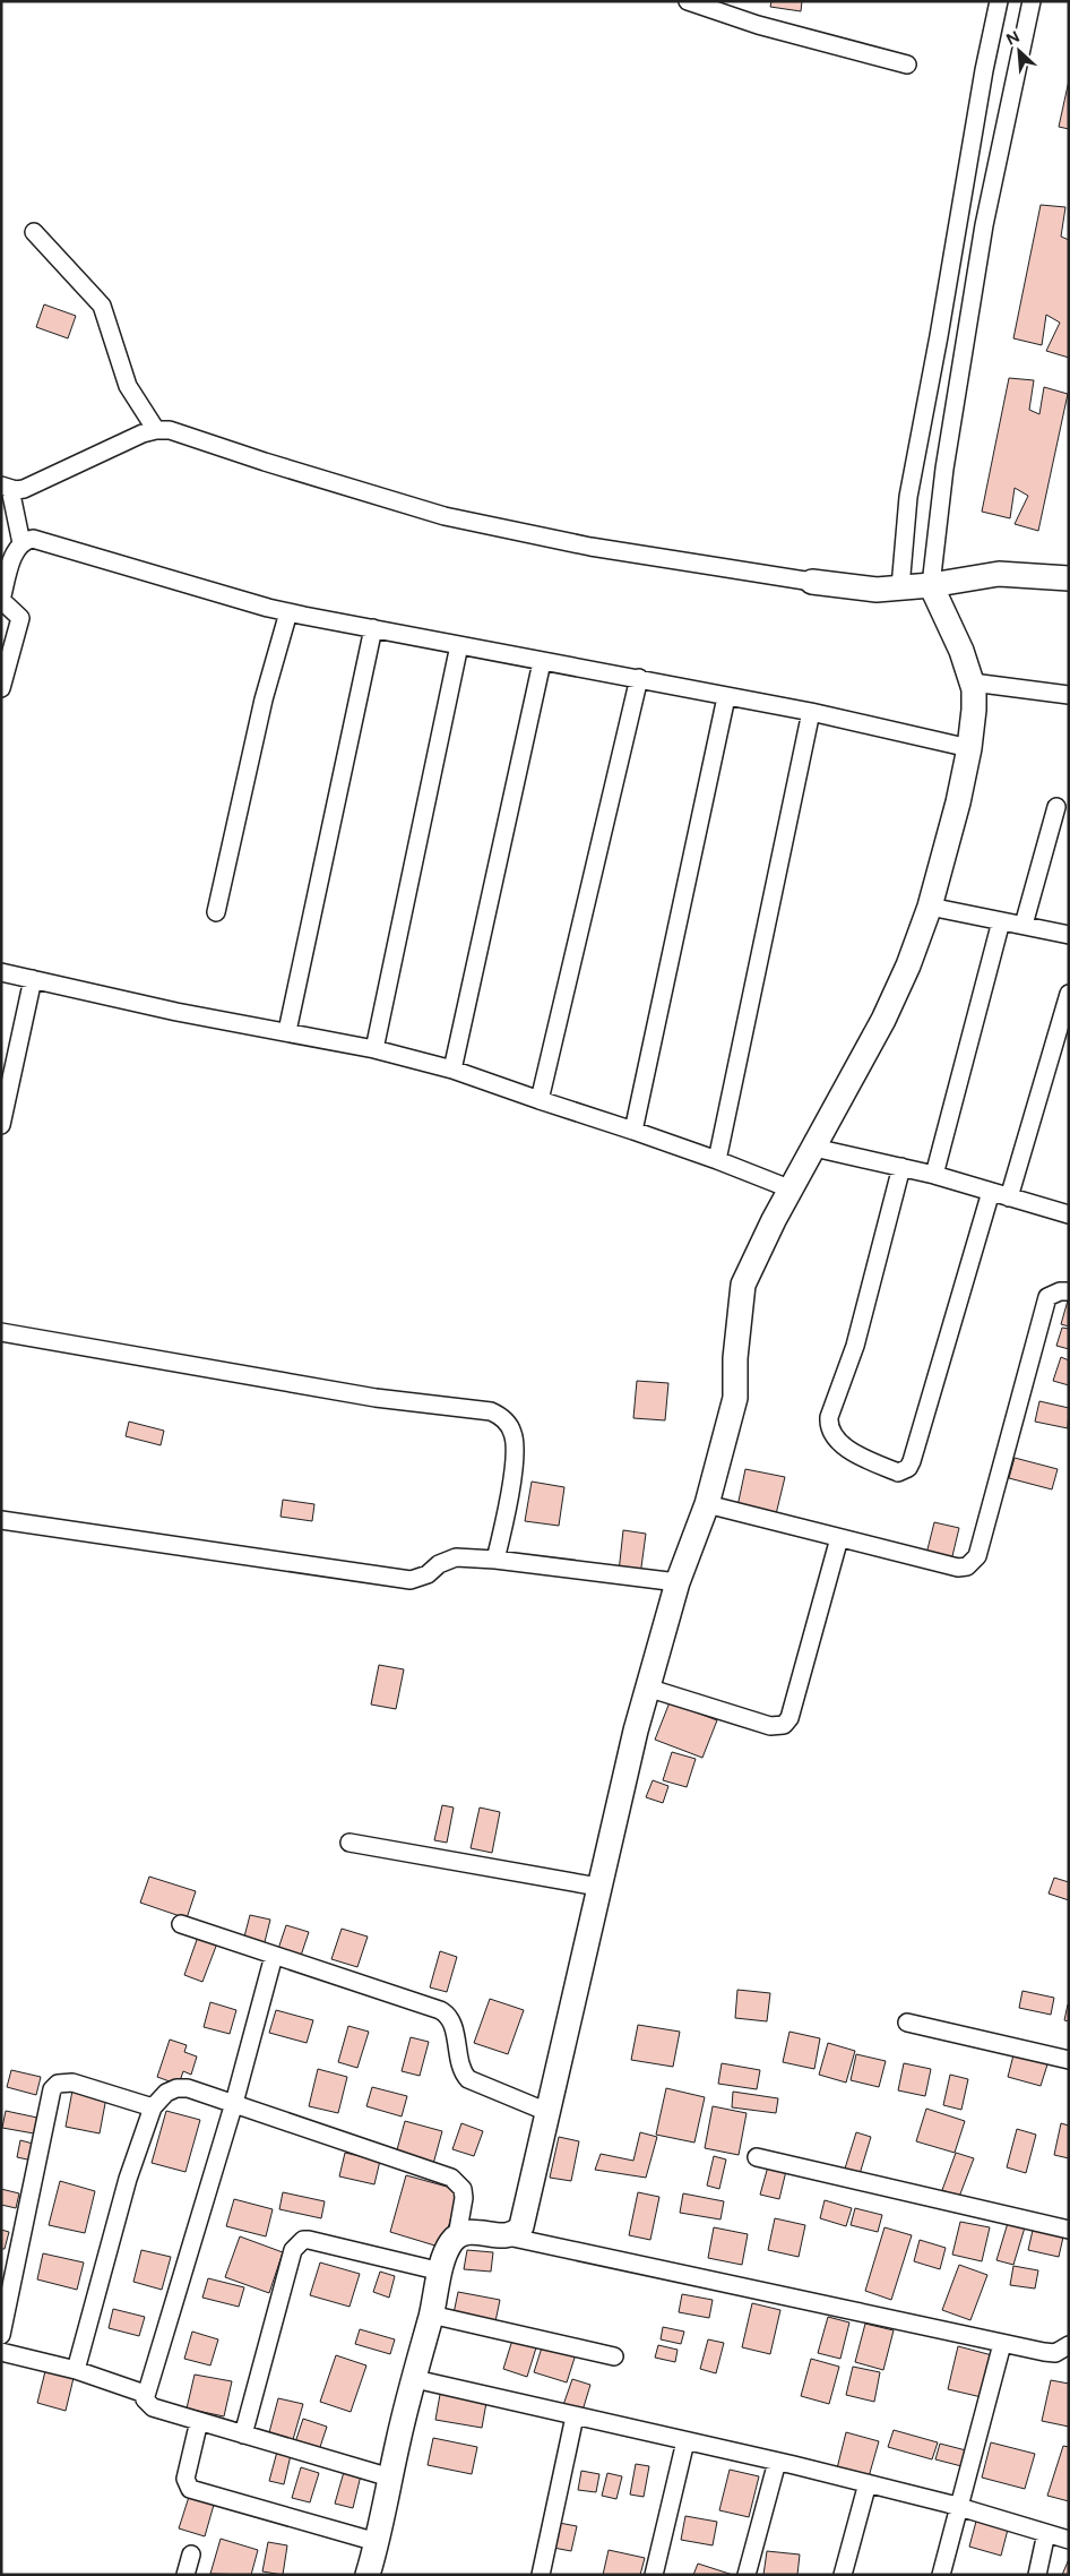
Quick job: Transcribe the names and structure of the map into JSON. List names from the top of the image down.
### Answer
{
  "north": "top left"
}
